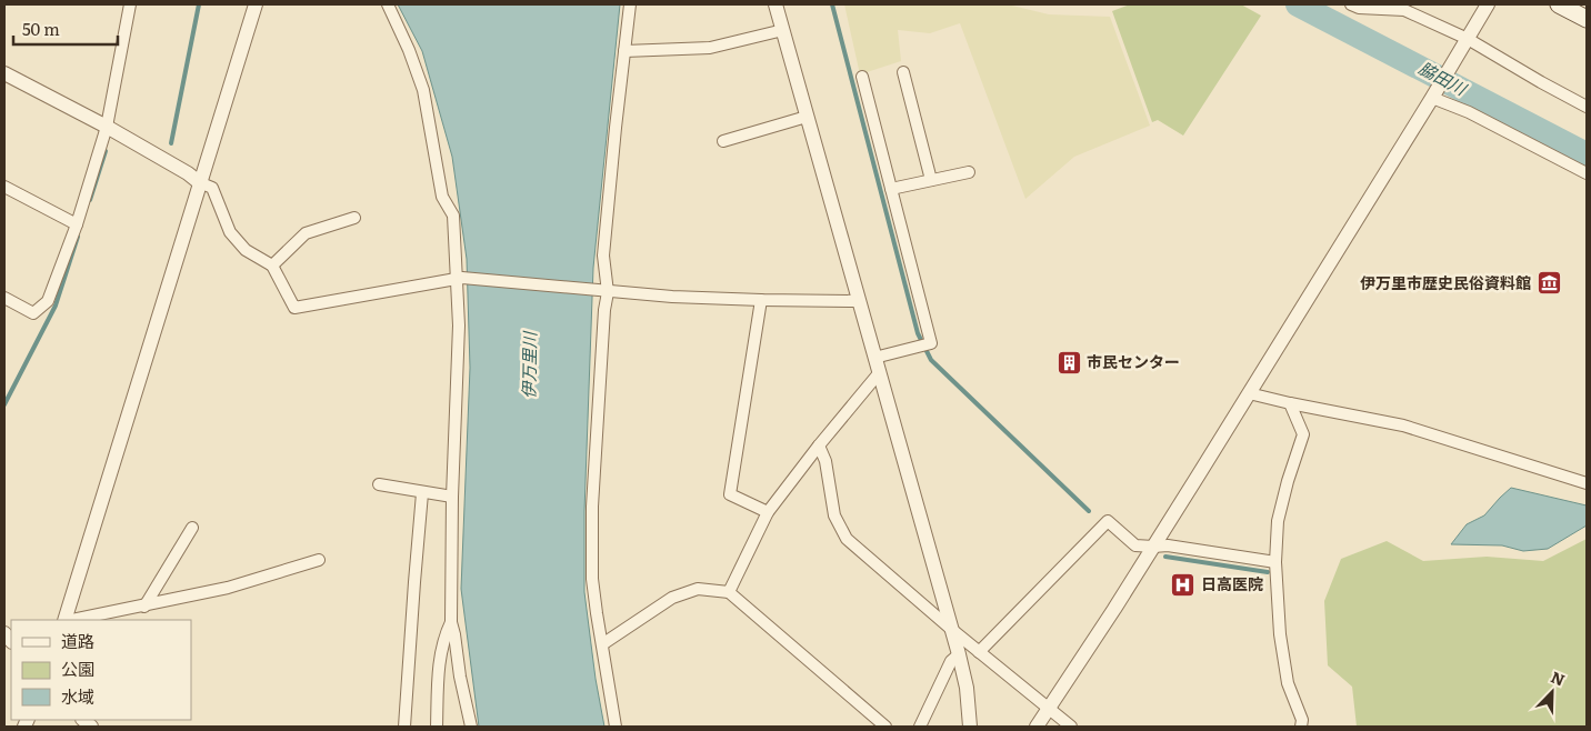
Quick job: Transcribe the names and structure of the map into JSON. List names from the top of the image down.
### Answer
{
  "water": ["脇田川", "伊万里川"],
  "places": {
    "museum": ["伊万里市歴史民俗資料館"],
    "building": ["市民センター"],
    "hospital": ["日高医院"]
  },
  "legend": ["道路", "公園", "水域"],
  "scale_bar": "50 m",
  "north": "top right"
}
